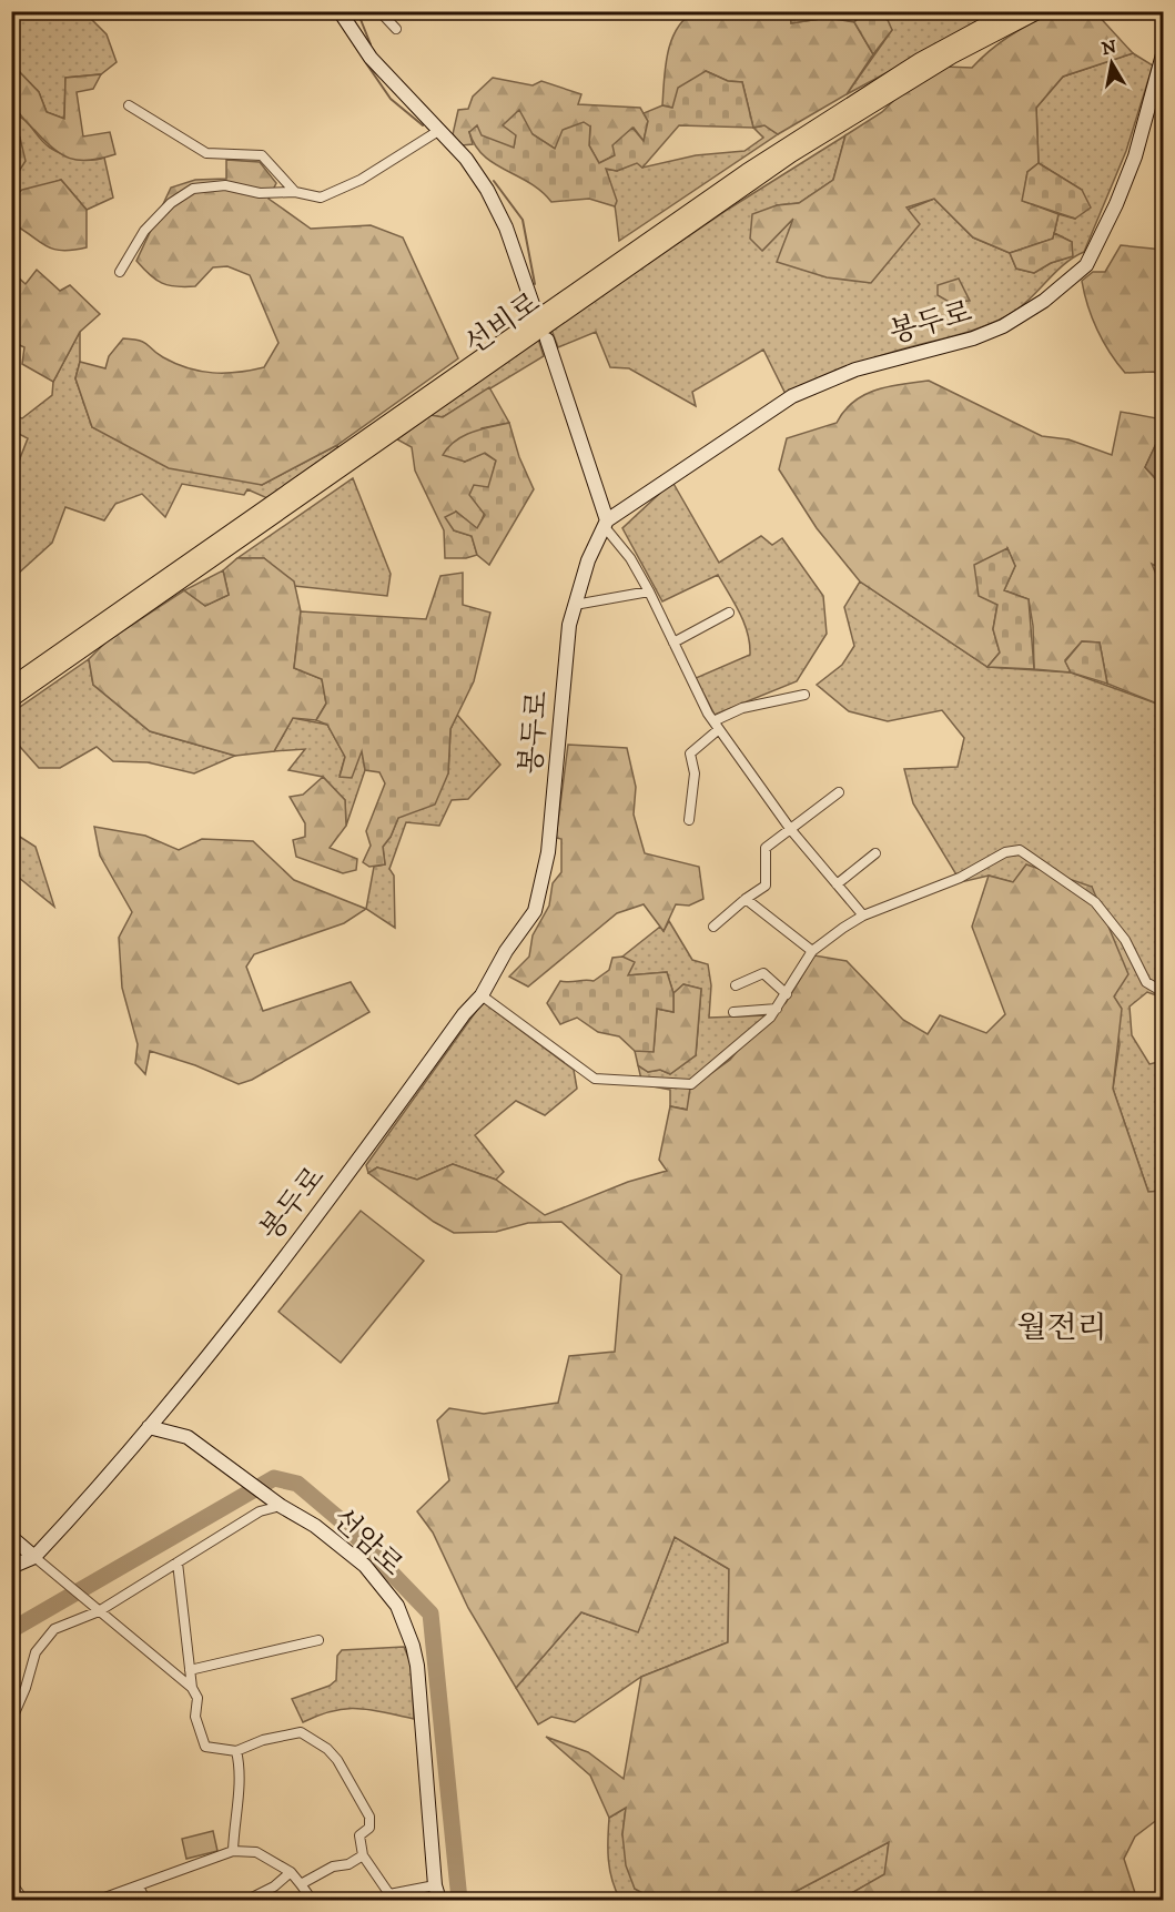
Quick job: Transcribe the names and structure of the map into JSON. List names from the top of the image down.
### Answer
{
  "streets": {
    "main road": ["봉두로", "선비로", "선암로"]
  },
  "crossings": [
    ["봉두로", "선암로"]
  ],
  "districts": ["월전리"],
  "north": "top"
}
